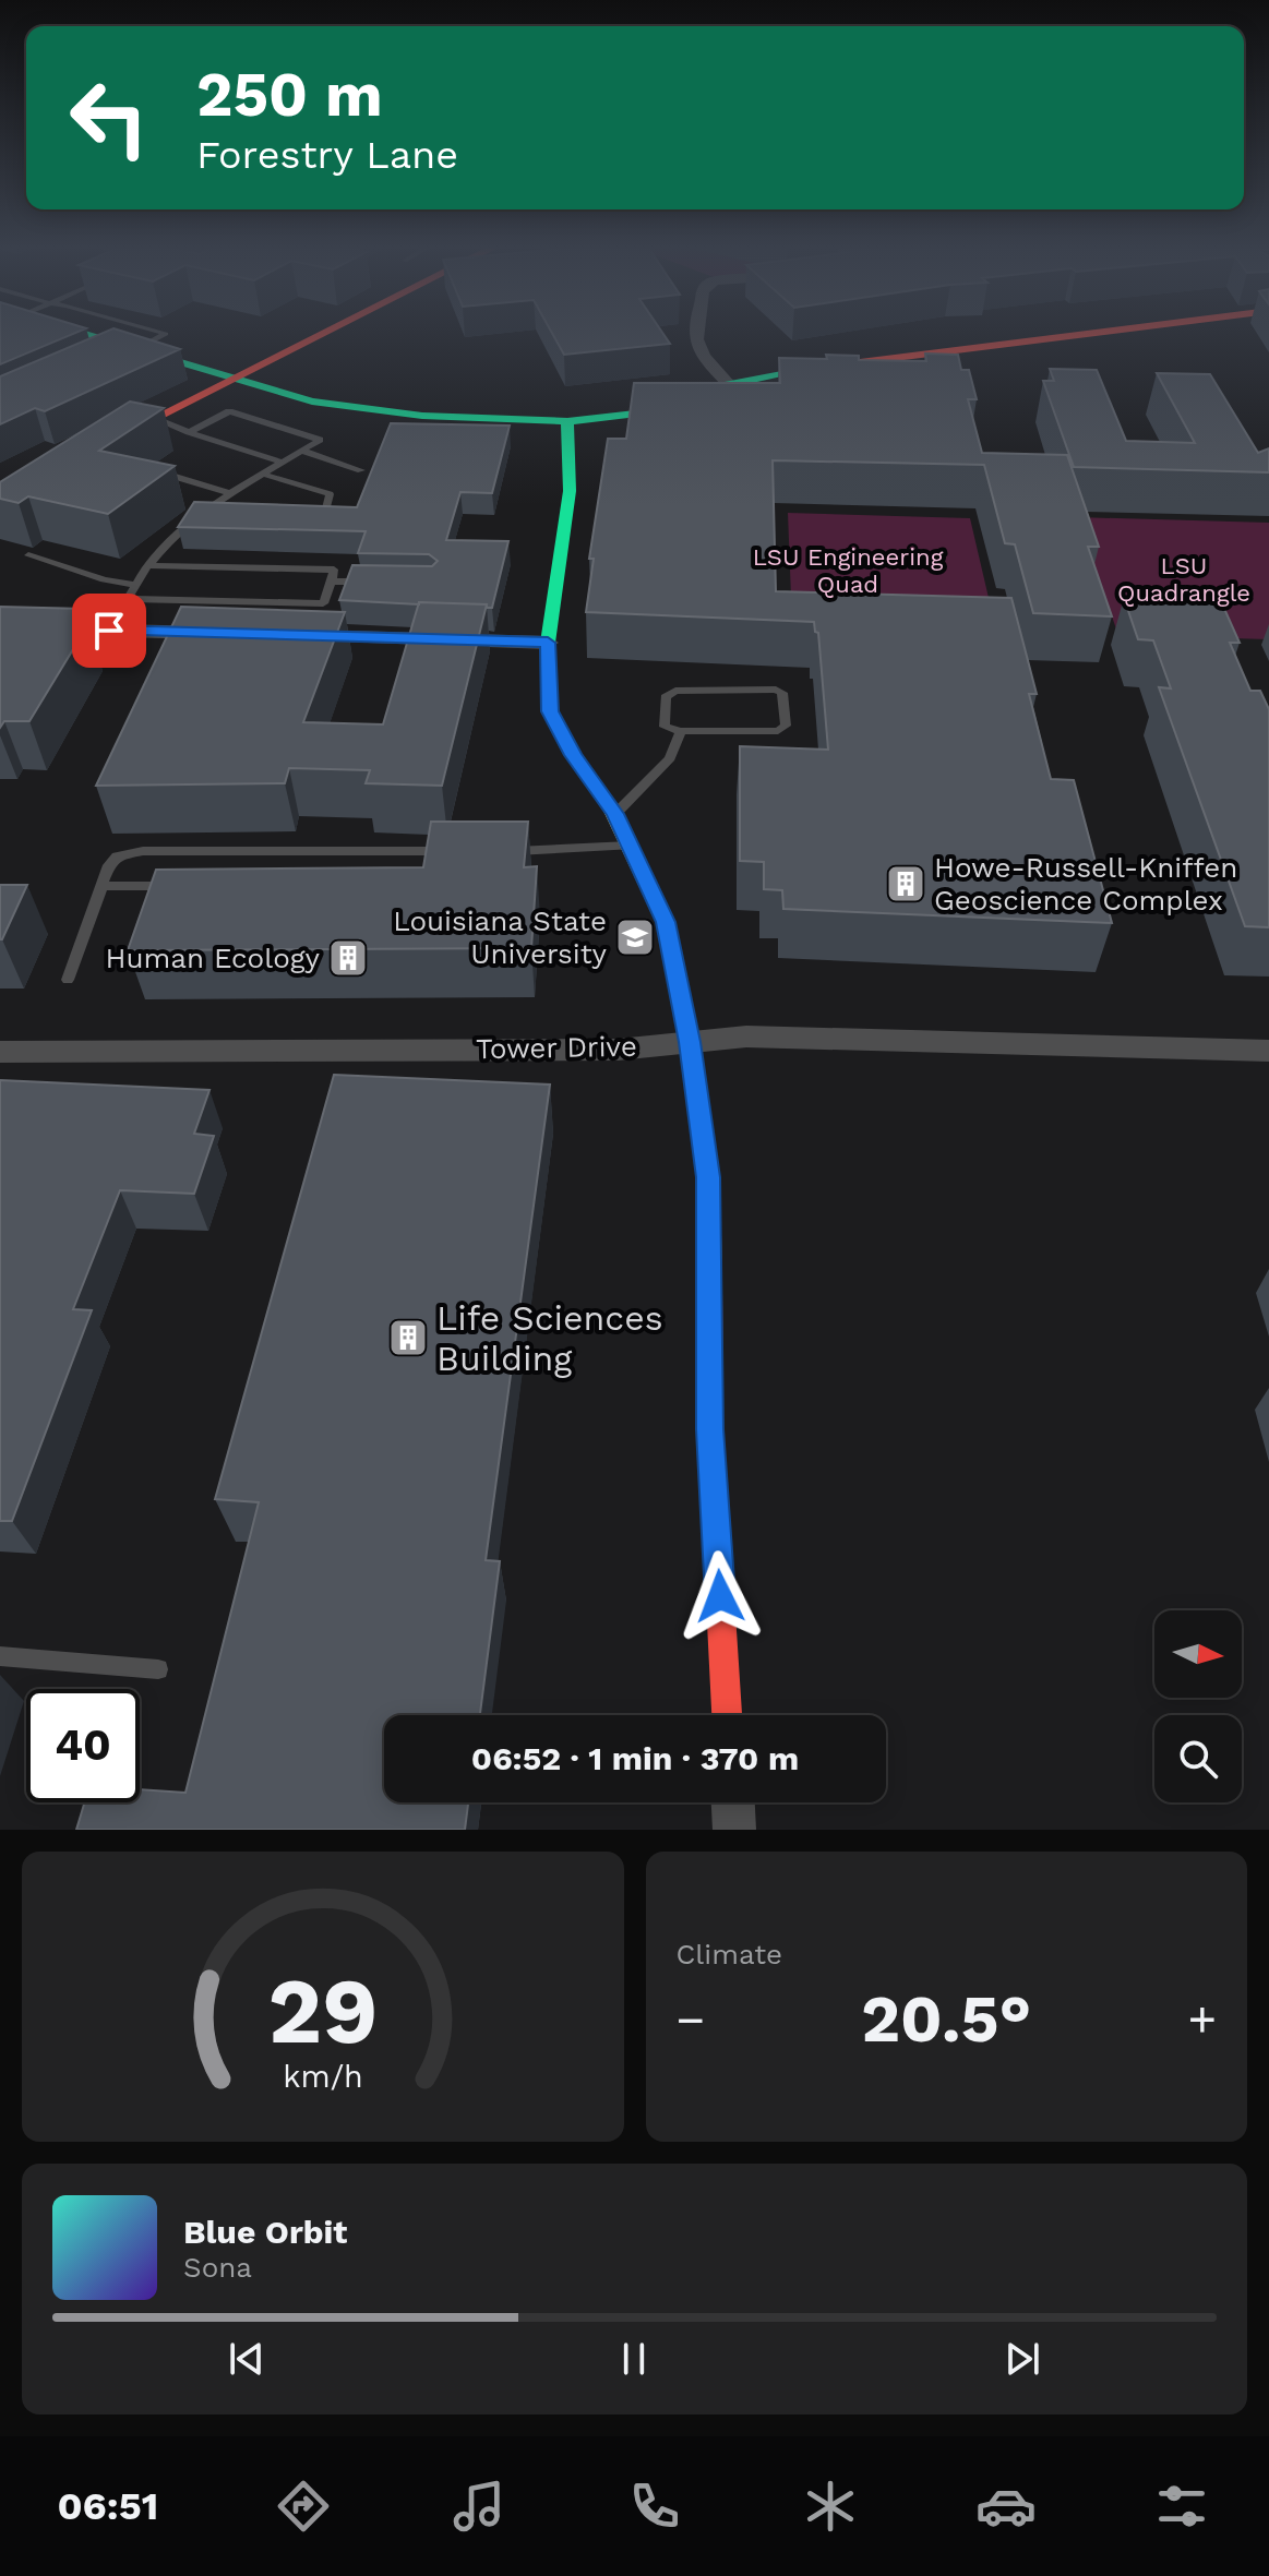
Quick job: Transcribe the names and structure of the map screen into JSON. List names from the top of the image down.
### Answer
{
  "streets": {
    "street": ["Tower Drive"]
  },
  "parks": ["LSU Engineering Quad", "LSU Quadrangle"],
  "places": {
    "building": ["Howe-Russell-Kniffen Geoscience Complex", "Human Ecology", "Life Sciences Building"],
    "school or university": ["Louisiana State University"]
  },
  "north": "right",
  "page": {
    "turn": ["250 m", "Forestry Lane"],
    "limit": "40",
    "trip": "06:52 · 1 min · 370 m",
    "tile": "Climate",
    "heat": ["−", "20.5°", "+"],
    "song": ["Blue Orbit", "Sona"],
    "tabs": "06:51",
    "gauge": ["29", "km/h"]
  }
}
